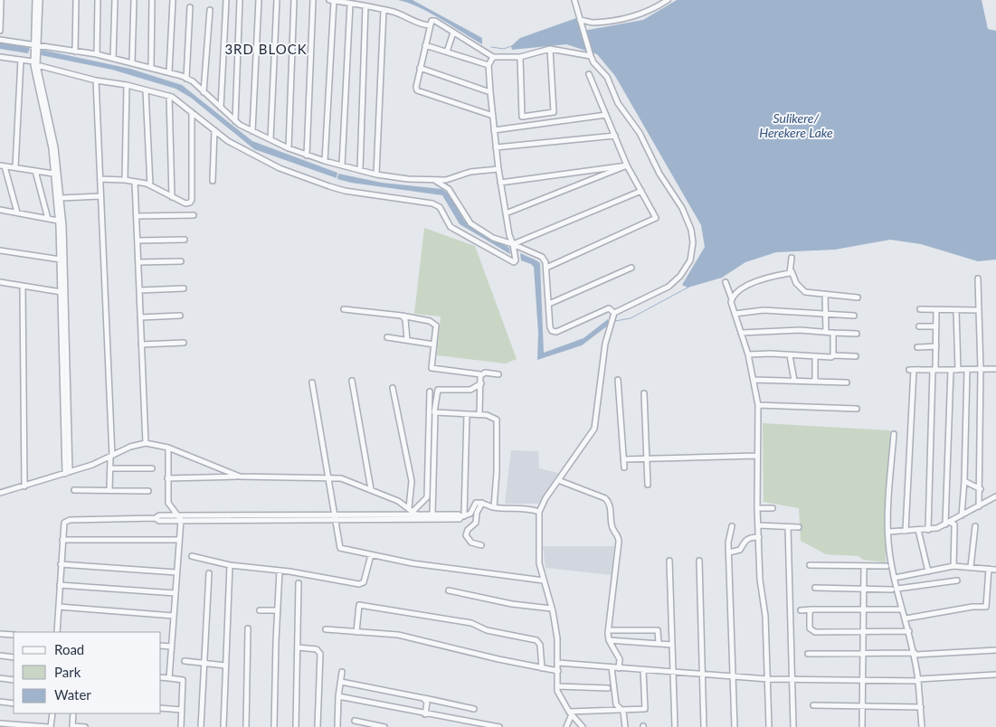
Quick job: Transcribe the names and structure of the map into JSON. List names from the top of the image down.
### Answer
{
  "districts": ["3RD BLOCK"],
  "water": ["Sulikere/ Herekere Lake"],
  "legend": ["Road", "Park", "Water"]
}
